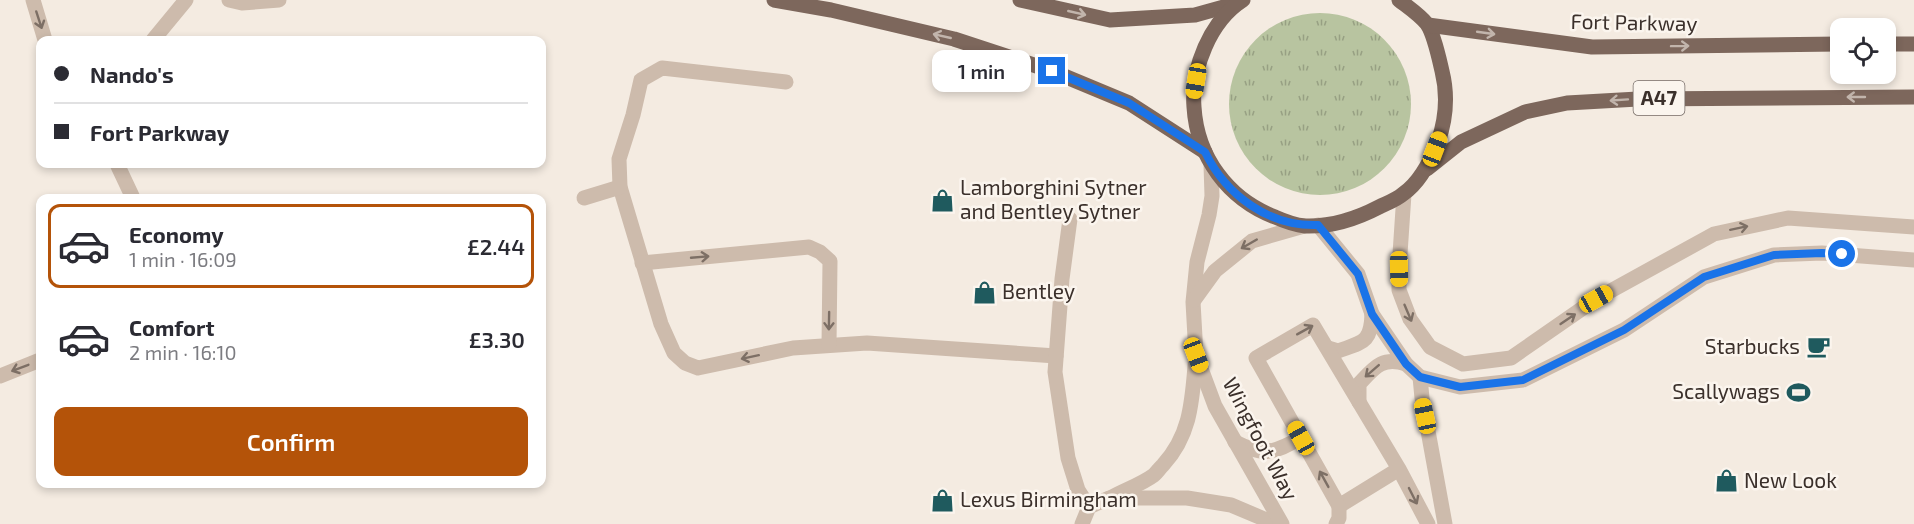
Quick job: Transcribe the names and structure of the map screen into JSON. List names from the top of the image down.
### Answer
{
  "streets": {
    "main road": ["Fort Parkway", "A47"],
    "street": ["Wingfoot Way"]
  },
  "places": {
    "shop": [
      "Lamborghini Sytner and Bentley Sytner",
      "Bentley",
      "New Look",
      "Lexus Birmingham"
    ],
    "cafe": ["Starbucks"],
    "sports": ["Scallywags"]
  },
  "page": {
    "banner": ["Nando's", "Fort Parkway"],
    "bubble": "1 min",
    "list": [
      {
        "name": "Economy",
        "note": "1 min · 16:09",
        "value": "£2.44"
      },
      {
        "name": "Comfort",
        "note": "2 min · 16:10",
        "value": "£3.30"
      }
    ],
    "buttons": "Confirm"
  }
}
